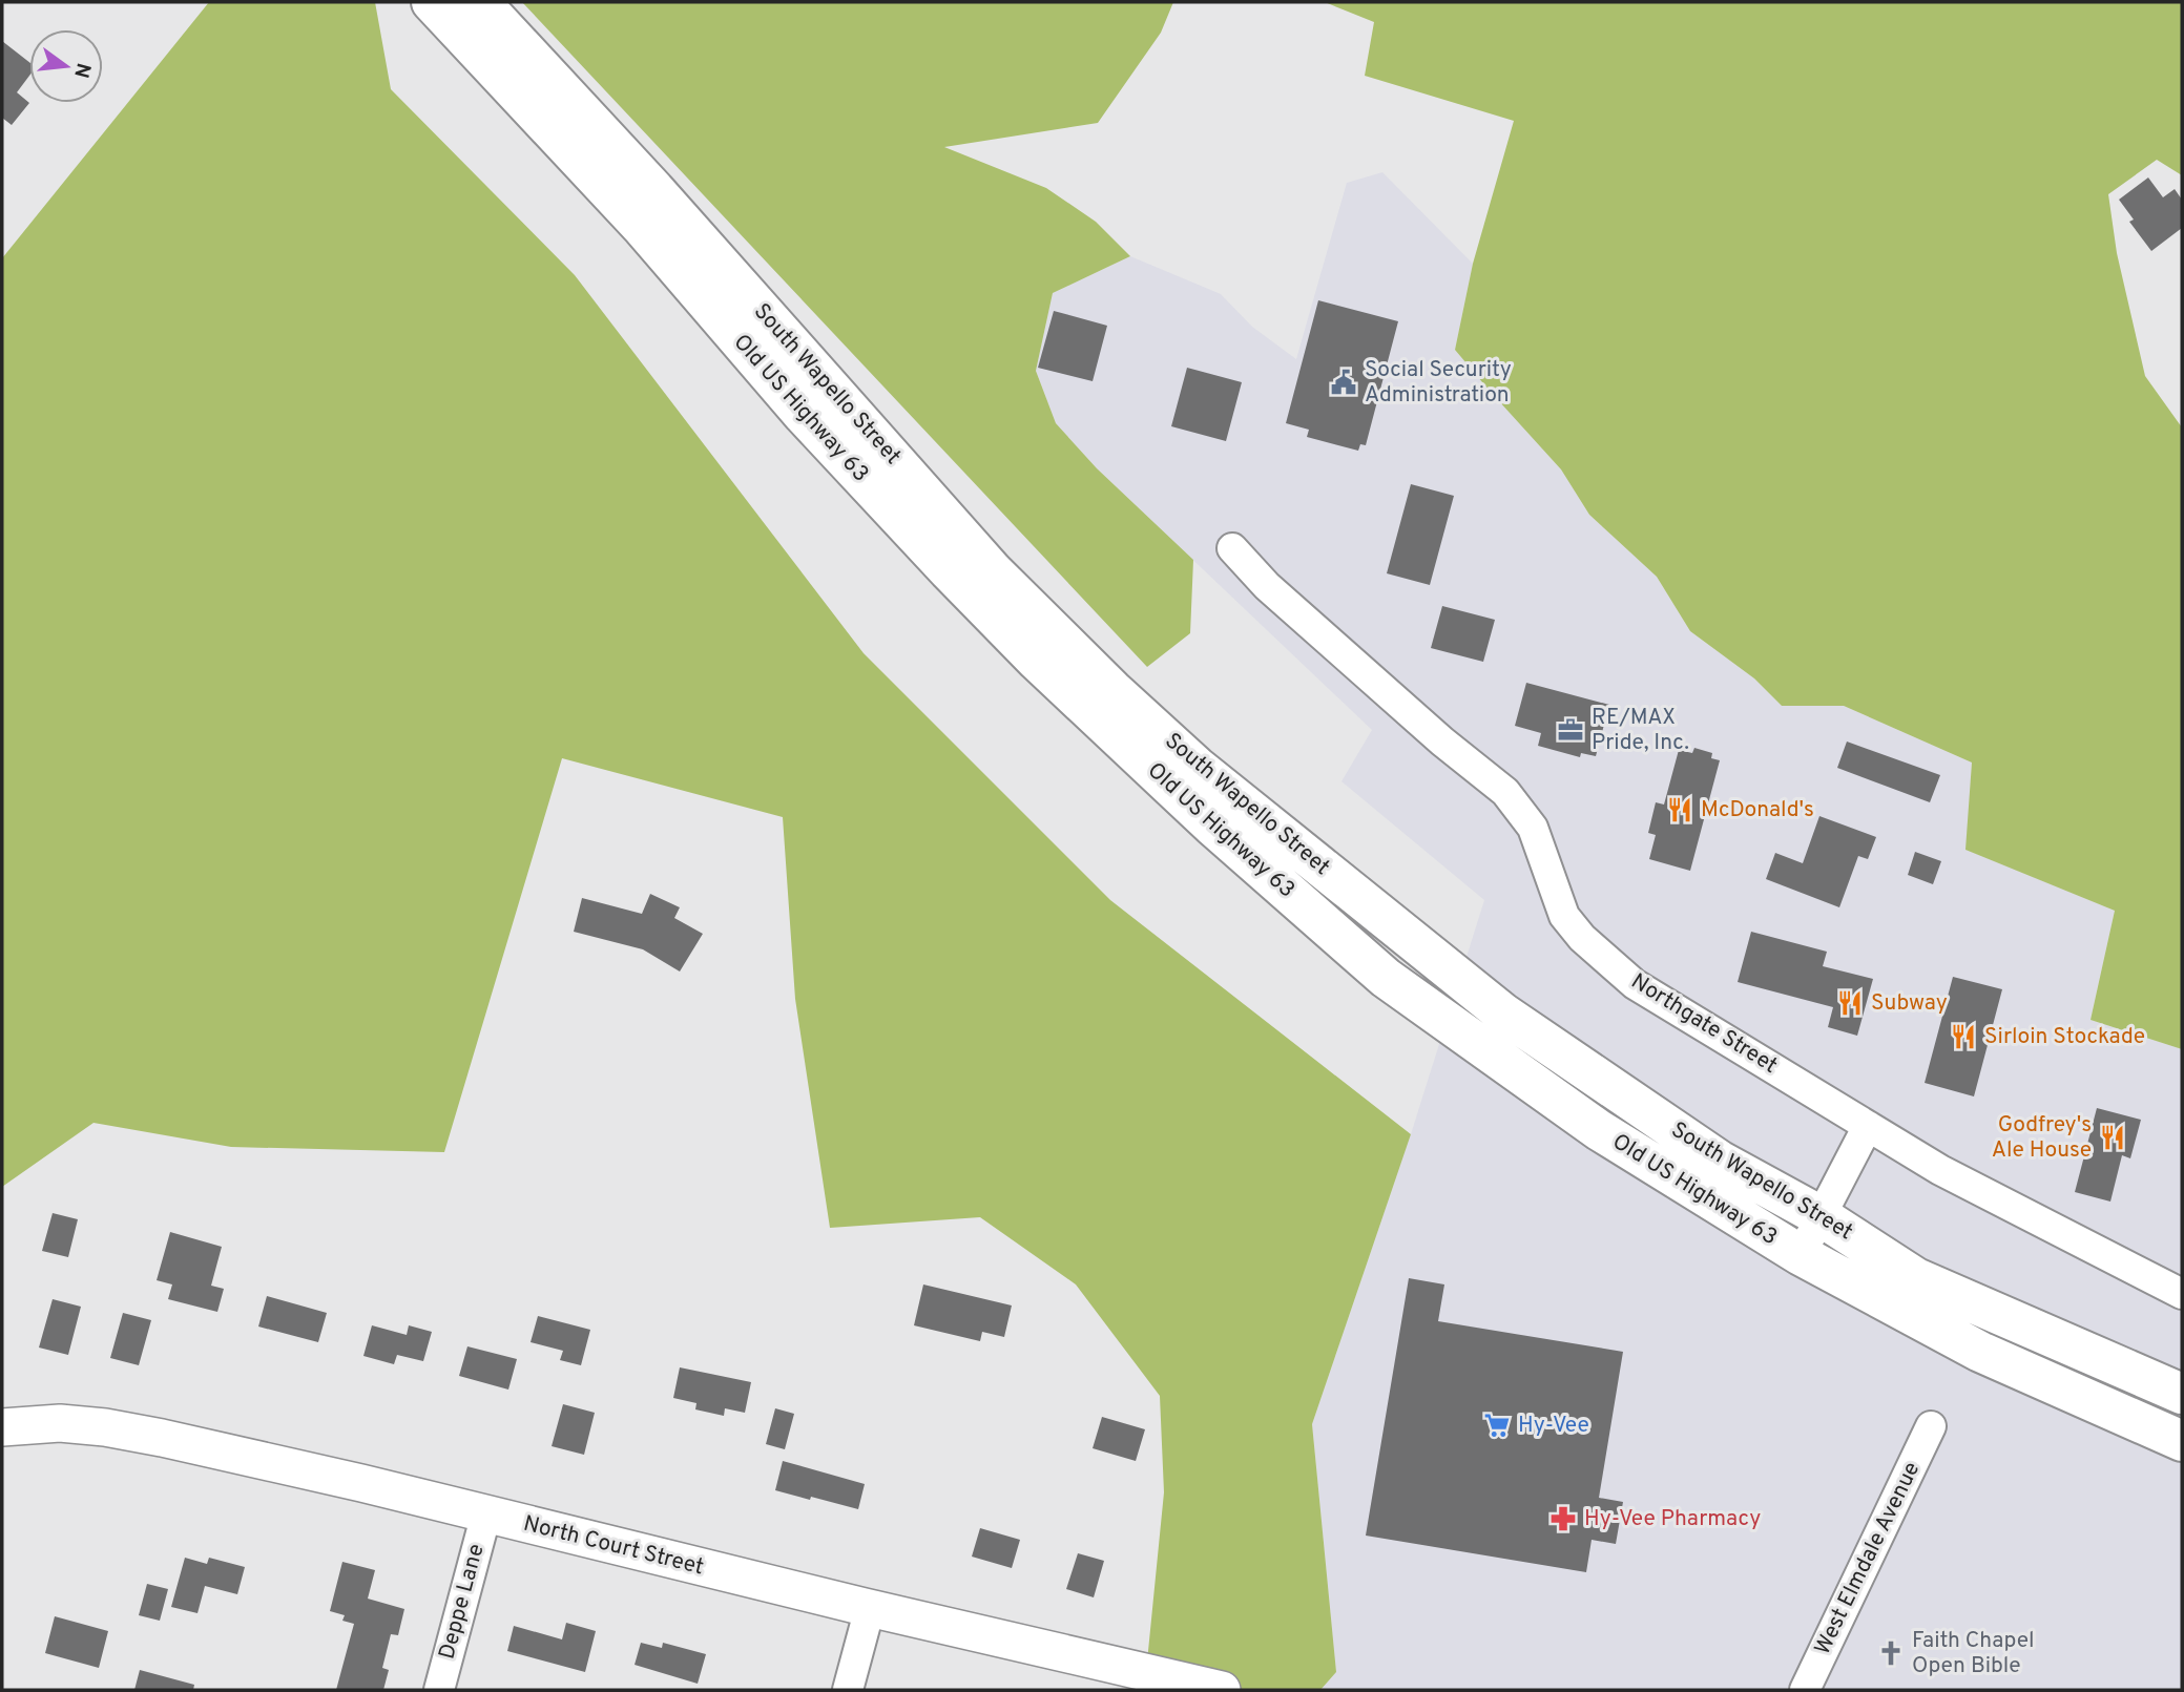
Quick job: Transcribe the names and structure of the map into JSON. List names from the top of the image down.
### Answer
{
  "streets": {
    "highway": ["South Wapello Street", "Old US Highway 63"],
    "main road": ["North Court Street"],
    "street": ["Northgate Street", "West Elmdale Avenue", "Deppe Lane"]
  },
  "crossings": [
    ["North Court Street", "Deppe Lane"]
  ],
  "places": {
    "public building": ["Social Security Administration"],
    "office": ["RE/MAX Pride, Inc."],
    "restaurant": [
      "McDonald's",
      "Subway",
      "Sirloin Stockade",
      "Godfrey's Ale House"
    ],
    "supermarket": ["Hy-Vee"],
    "pharmacy": ["Hy-Vee Pharmacy"],
    "church": ["Faith Chapel Open Bible"]
  },
  "north": "right"
}
